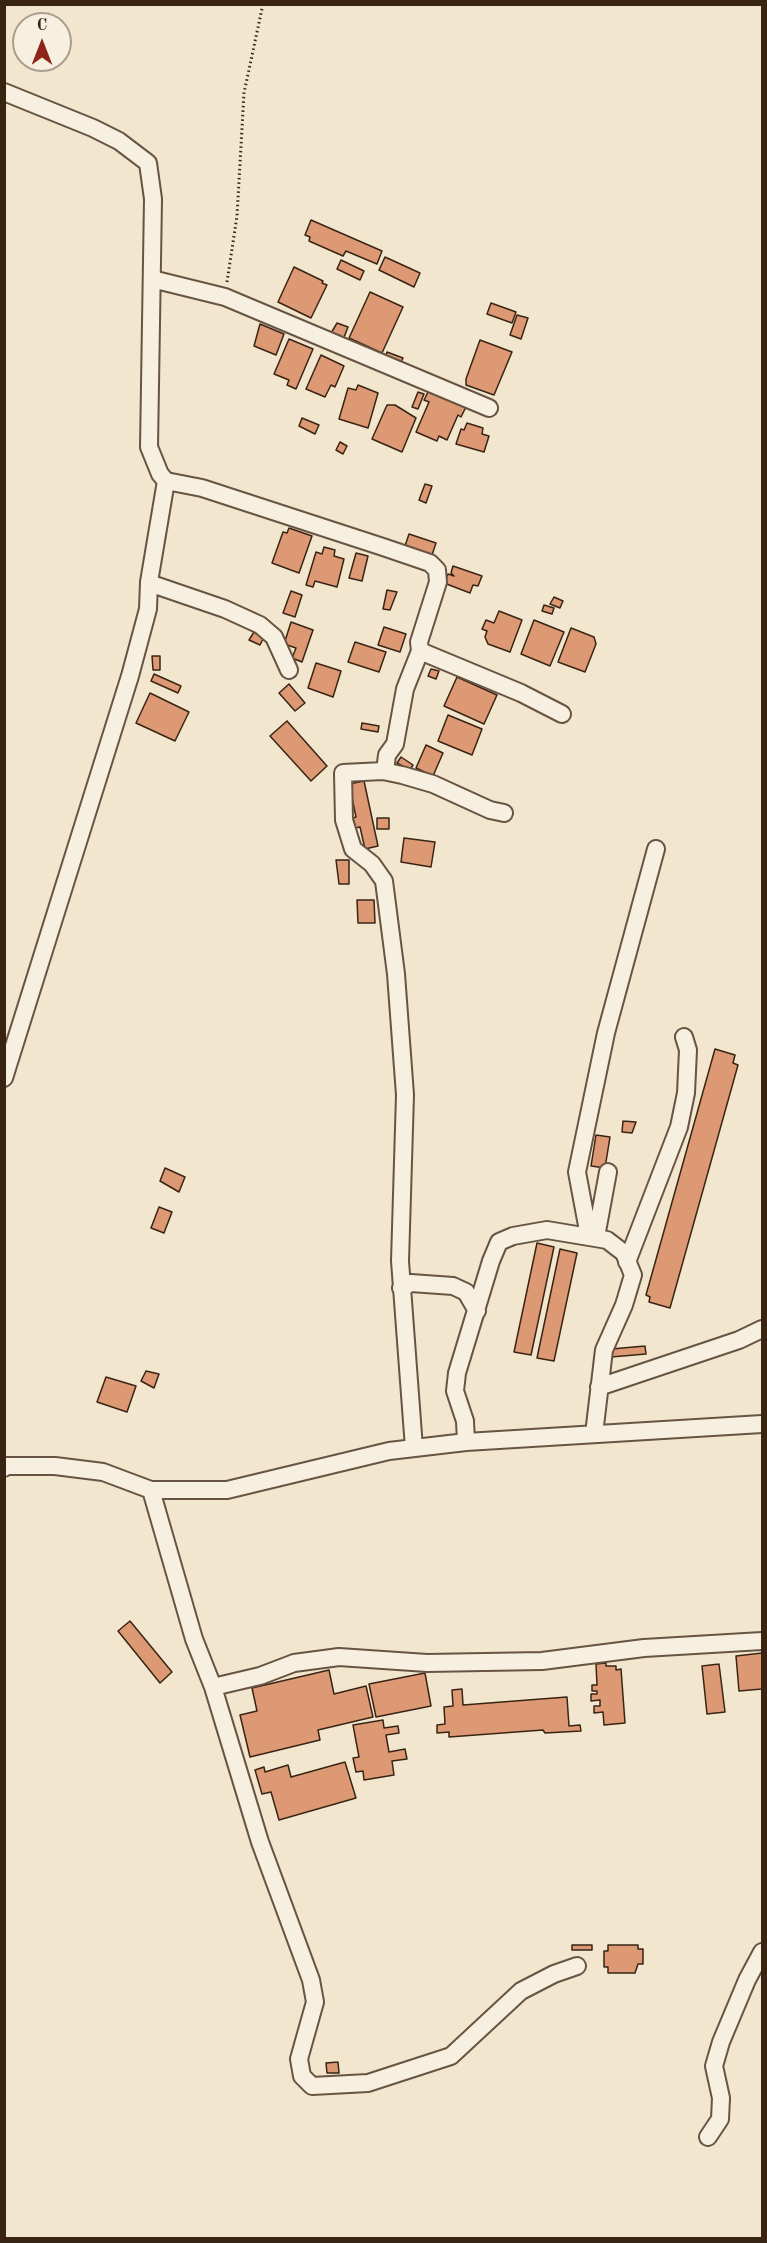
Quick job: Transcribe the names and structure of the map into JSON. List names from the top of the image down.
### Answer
{
  "north": "top"
}
